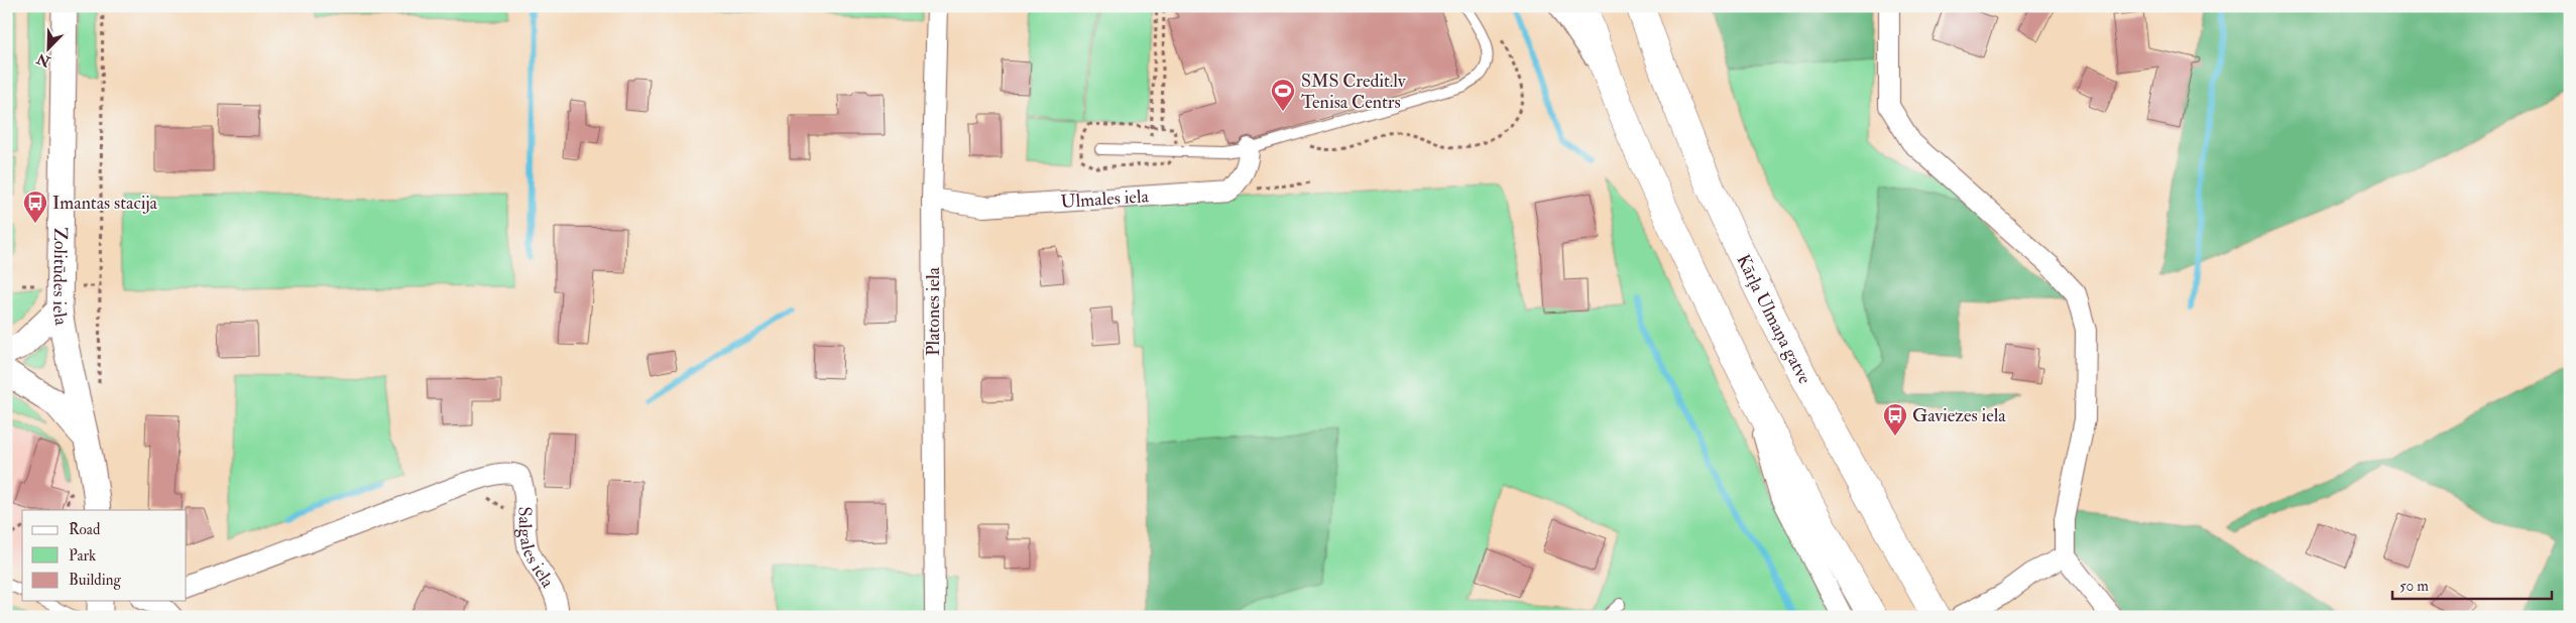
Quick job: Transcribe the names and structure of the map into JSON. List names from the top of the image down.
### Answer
{
  "streets": {
    "highway": ["Kārļa Ulmaņa gatve"],
    "street": [
      "Ulmales iela",
      "Zolitūdes iela",
      "Platones iela",
      "Salgales iela"
    ]
  },
  "crossings": [
    ["Ulmales iela", "Platones iela"]
  ],
  "places": {
    "sports": ["SMS Credit.lv Tenisa Centrs"],
    "bus stop": ["Imantas stacija", "Gaviezes iela"]
  },
  "legend": ["Road", "Park", "Building"],
  "scale_bar": "50 m",
  "north": "bottom left"
}
